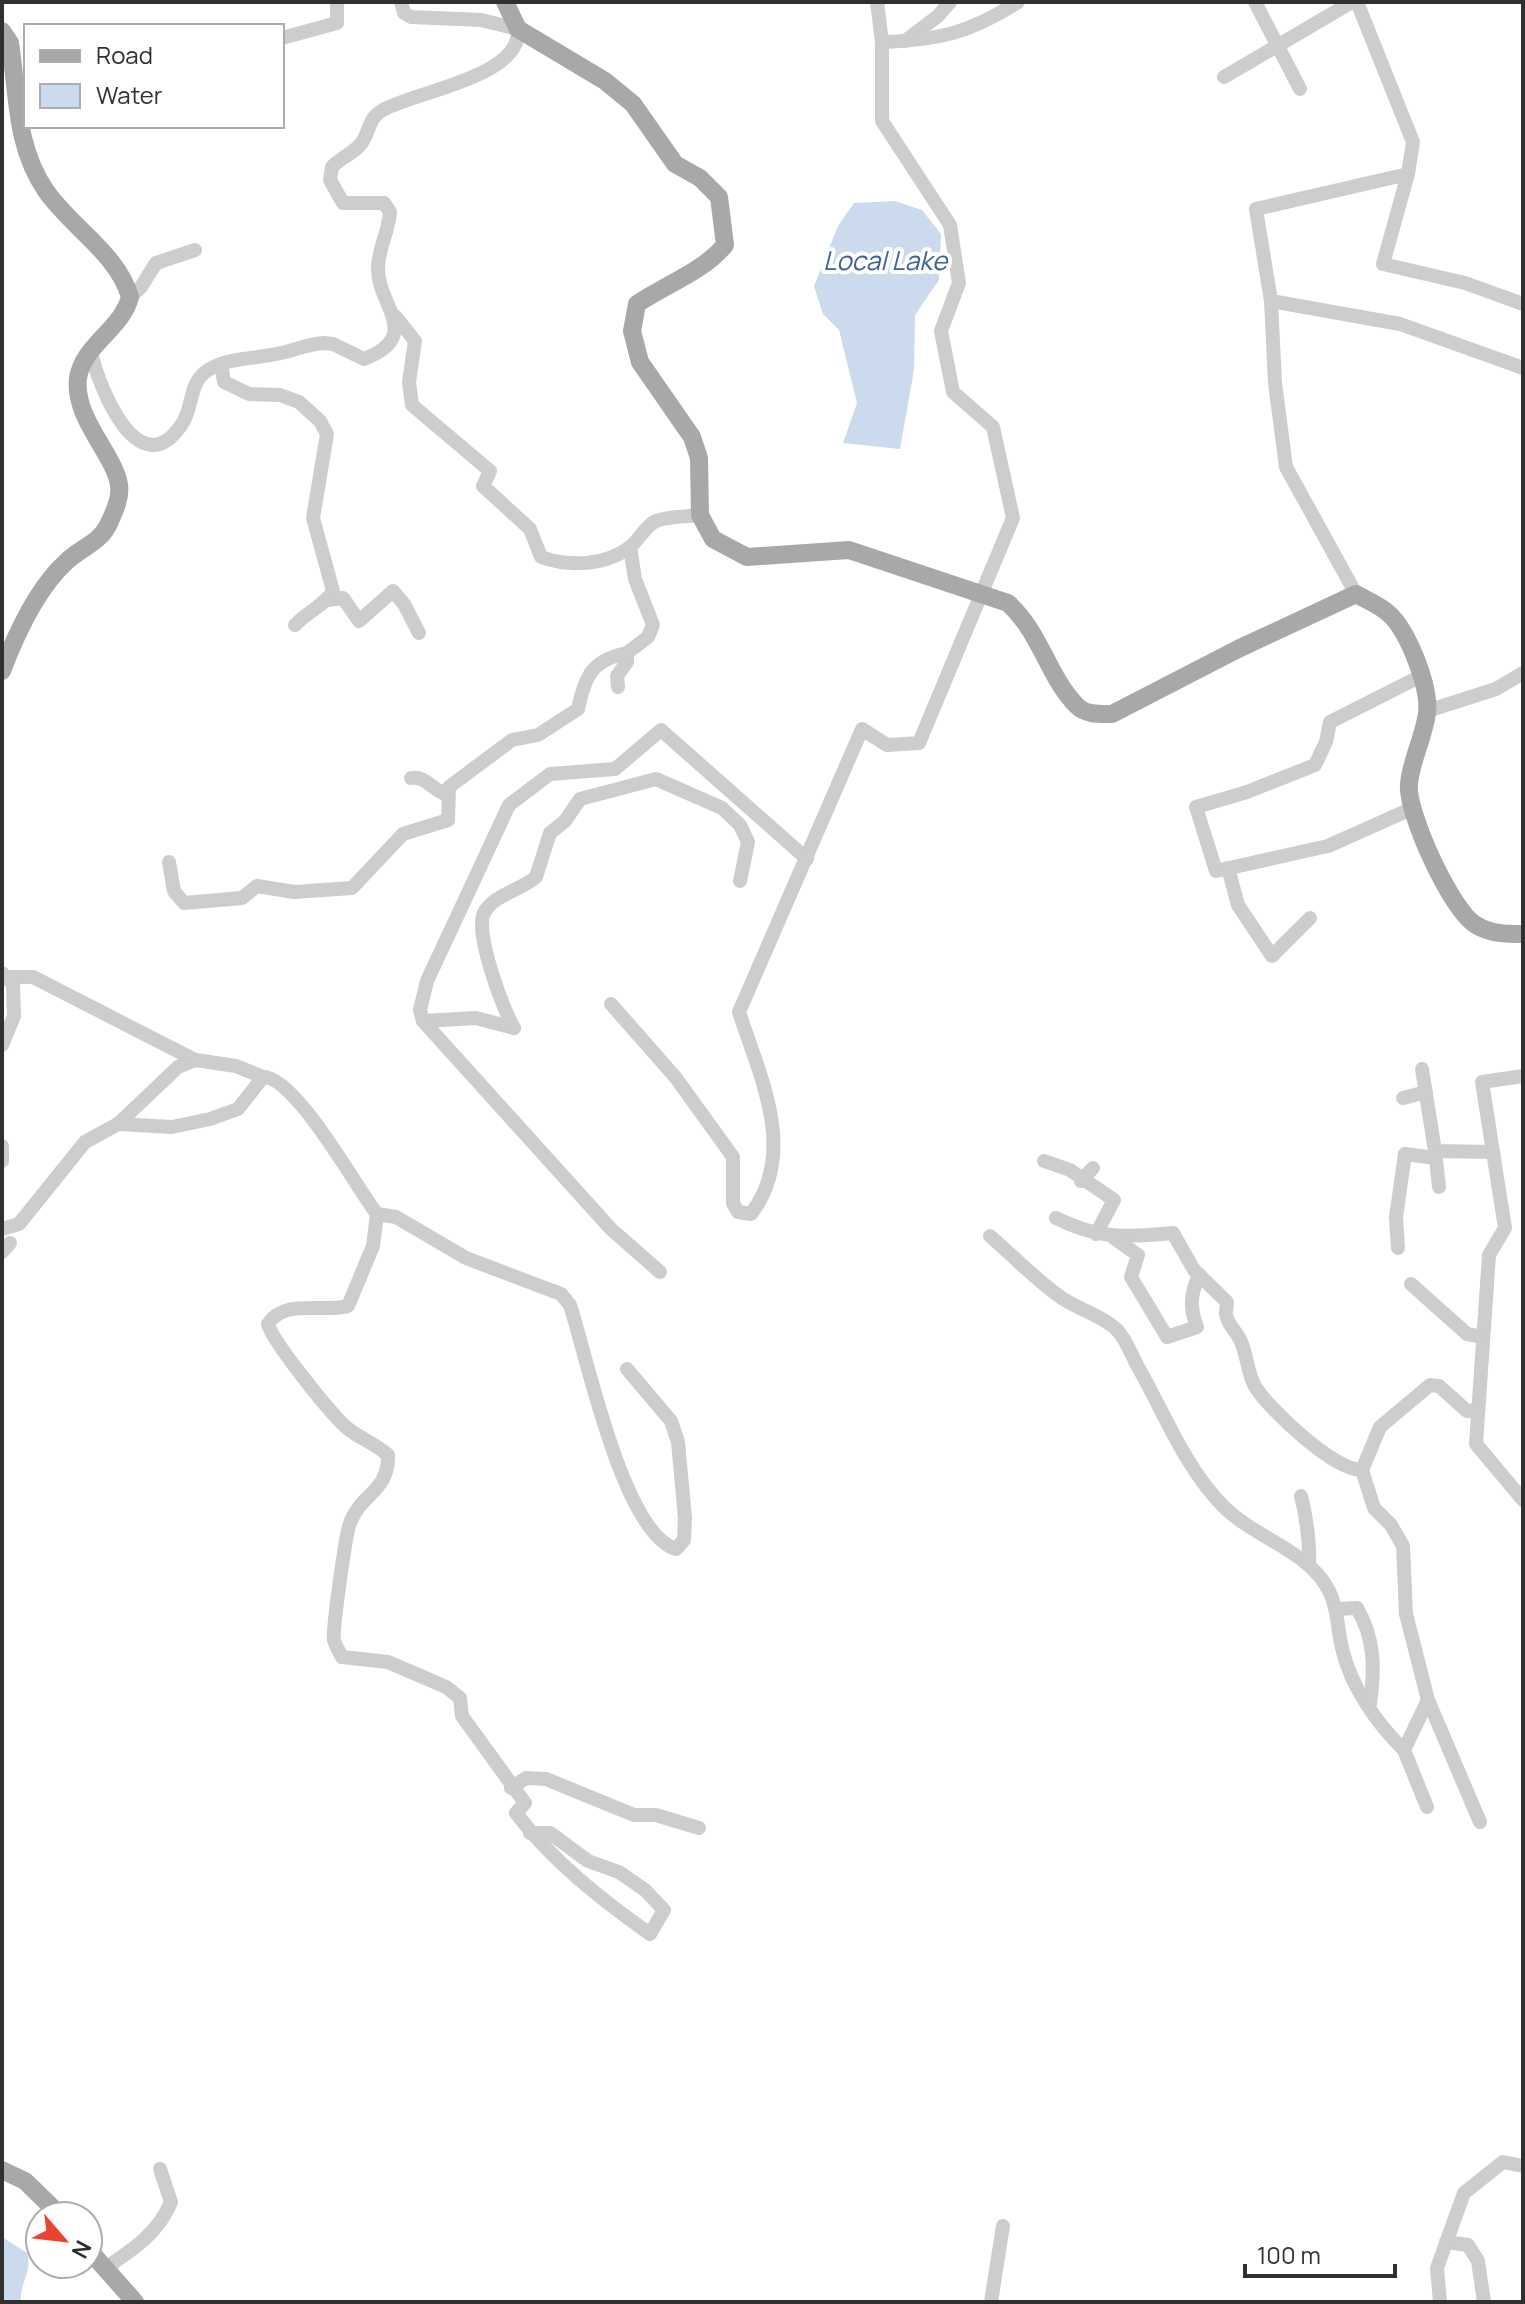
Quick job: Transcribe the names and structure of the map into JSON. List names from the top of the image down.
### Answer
{
  "water": ["Local Lake"],
  "legend": ["Road", "Water"],
  "scale_bar": "100 m",
  "north": "bottom right"
}
